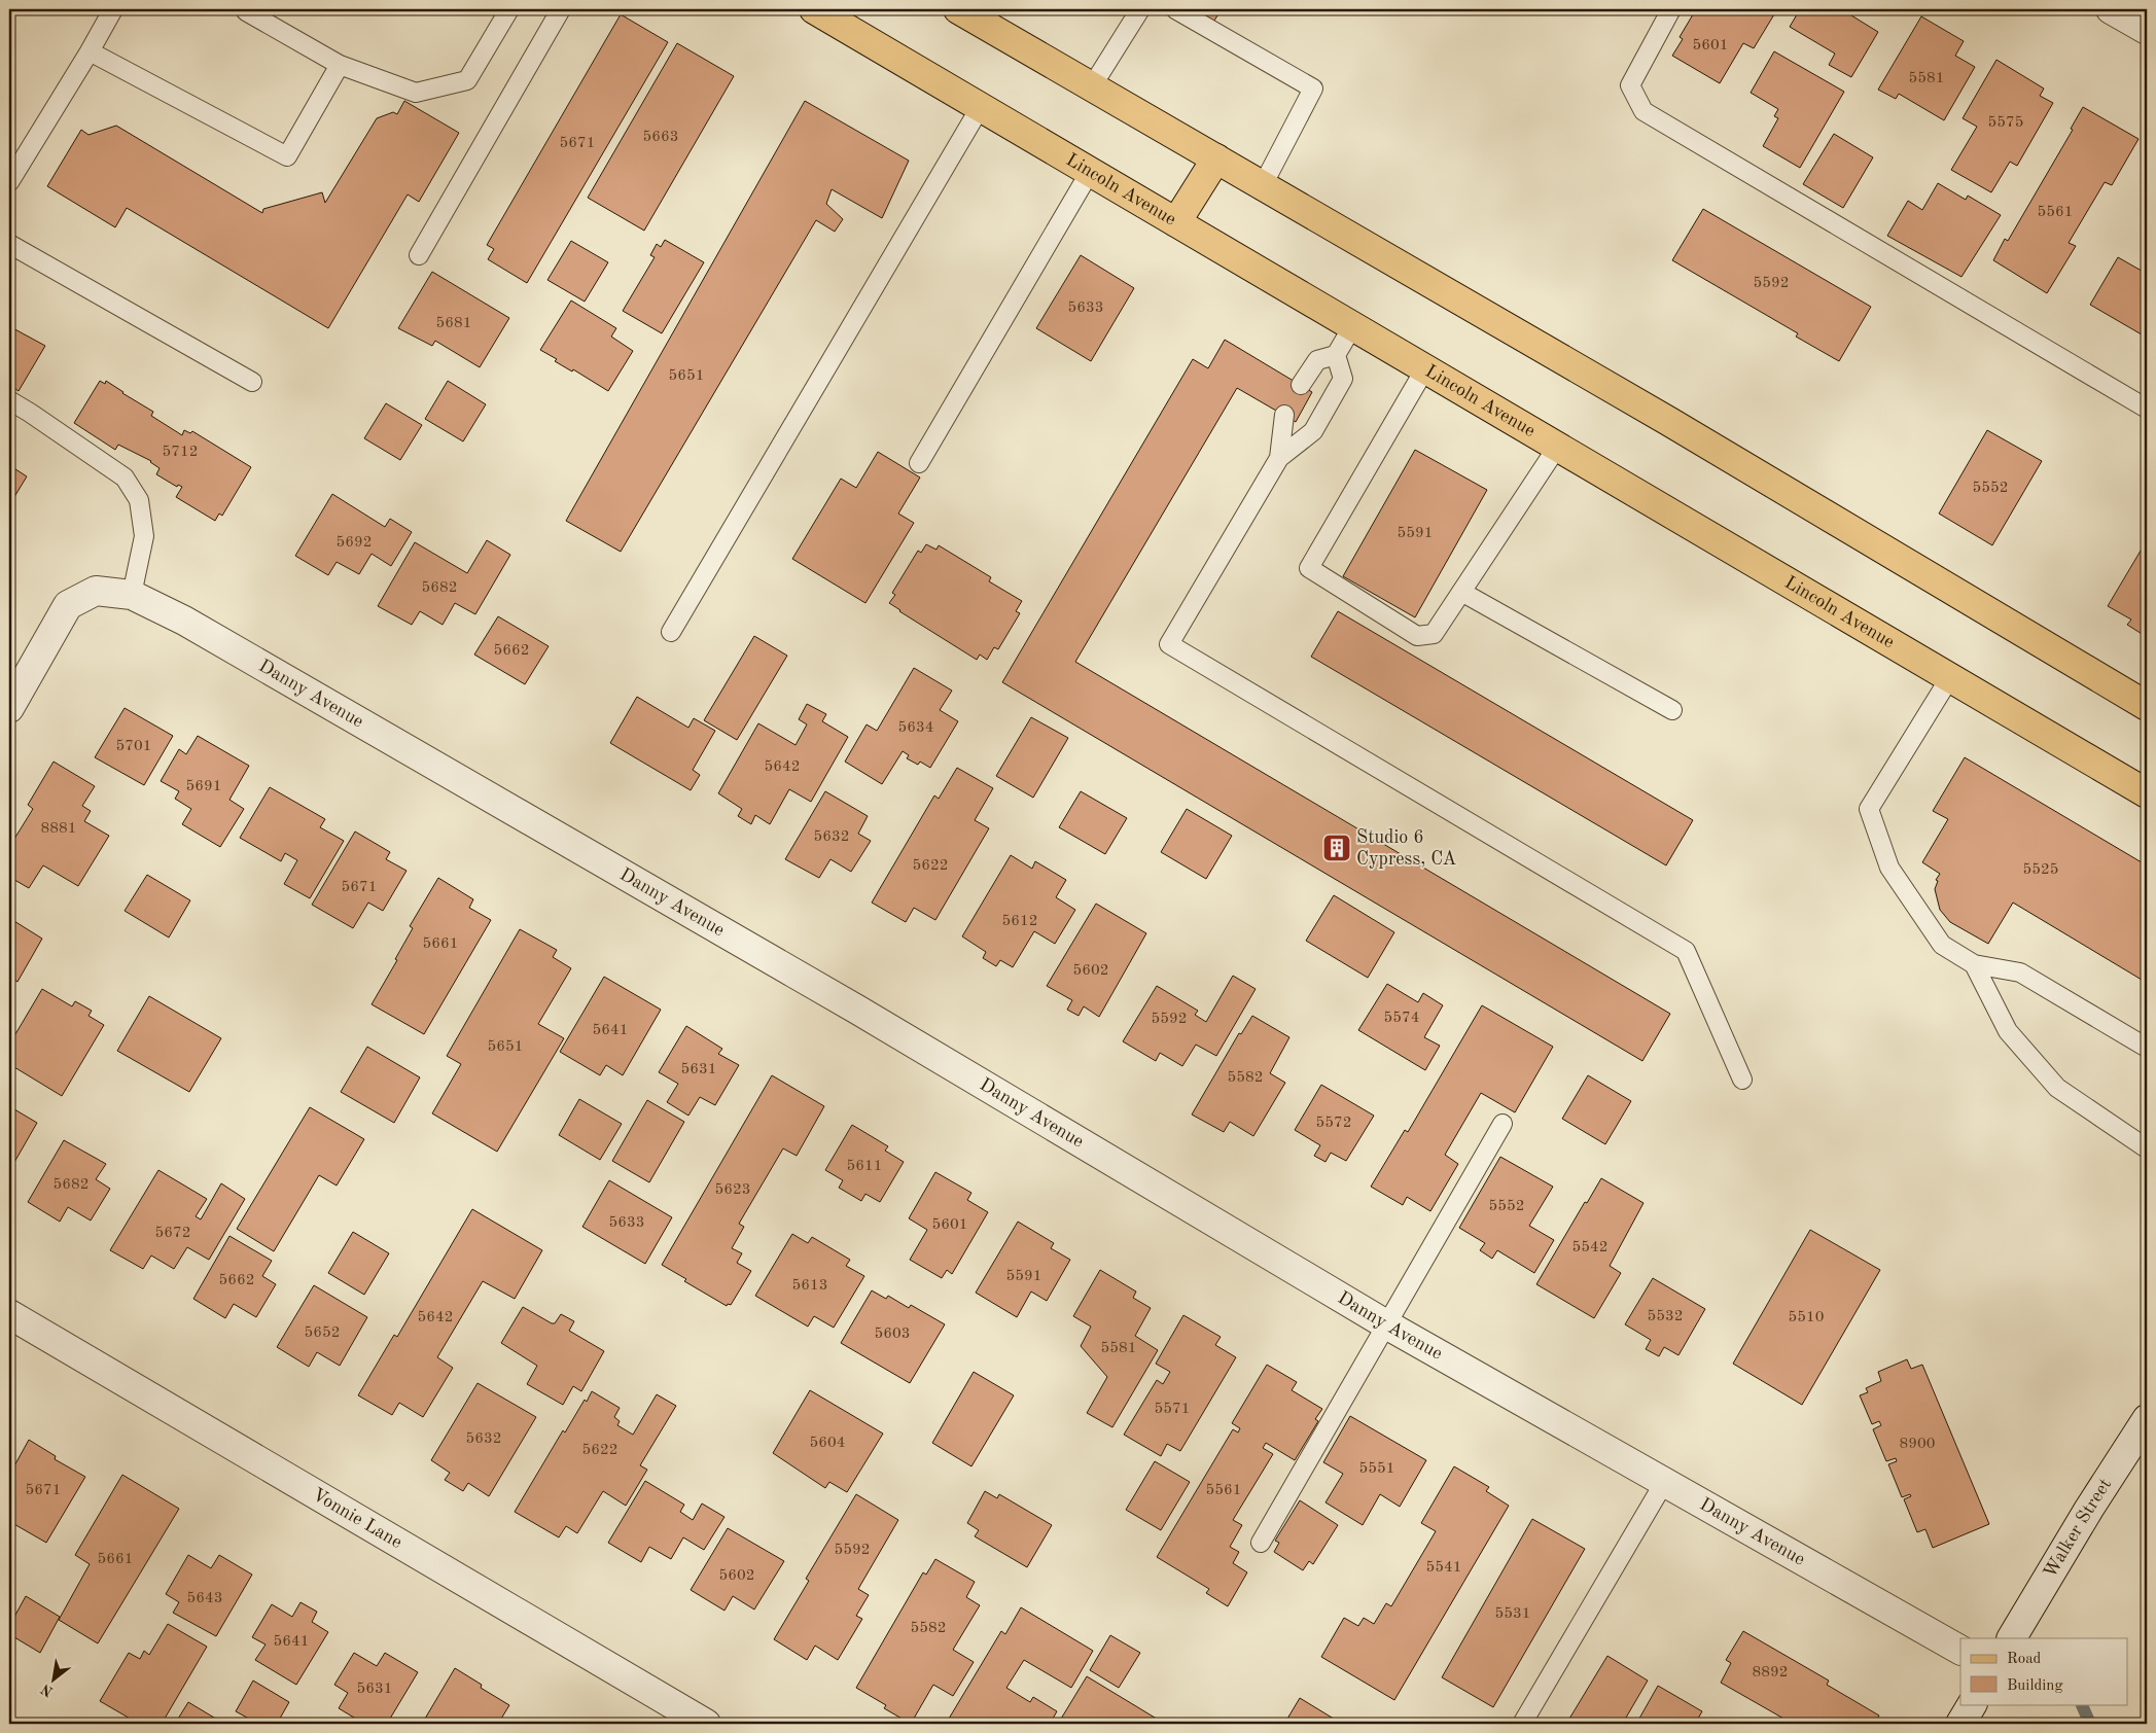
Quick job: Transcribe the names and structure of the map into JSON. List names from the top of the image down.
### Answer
{
  "streets": {
    "main road": ["Lincoln Avenue"],
    "street": ["Danny Avenue", "Vonnie Lane", "Walker Street"]
  },
  "places": {
    "building": ["Studio 6 Cypress, CA"]
  },
  "house_numbers": [
    "5601",
    "5581",
    "5575",
    "5663",
    "5671",
    "5561",
    "5592",
    "5633",
    "5681",
    "5651",
    "5712",
    "5552",
    "5591",
    "5692",
    "5682",
    "5662",
    "5634",
    "5701",
    "5642",
    "5691",
    "8881",
    "5632",
    "5622",
    "5525",
    "5671",
    "5612",
    "5661",
    "5602",
    "5574",
    "5592",
    "5641",
    "5651",
    "5631",
    "5582",
    "5572",
    "5611",
    "5682",
    "5623",
    "5552",
    "5633",
    "5601",
    "5672",
    "5542",
    "5591",
    "5662",
    "5613",
    "5532",
    "5642",
    "5510",
    "5652",
    "5603",
    "5581",
    "5571",
    "5632",
    "5604",
    "8900",
    "5622",
    "5551",
    "5671",
    "5561",
    "5592",
    "5661",
    "5541",
    "5602",
    "5643",
    "5531",
    "5582",
    "5641",
    "8892",
    "5631"
  ],
  "legend": ["Road", "Building"],
  "north": "bottom left"
}
